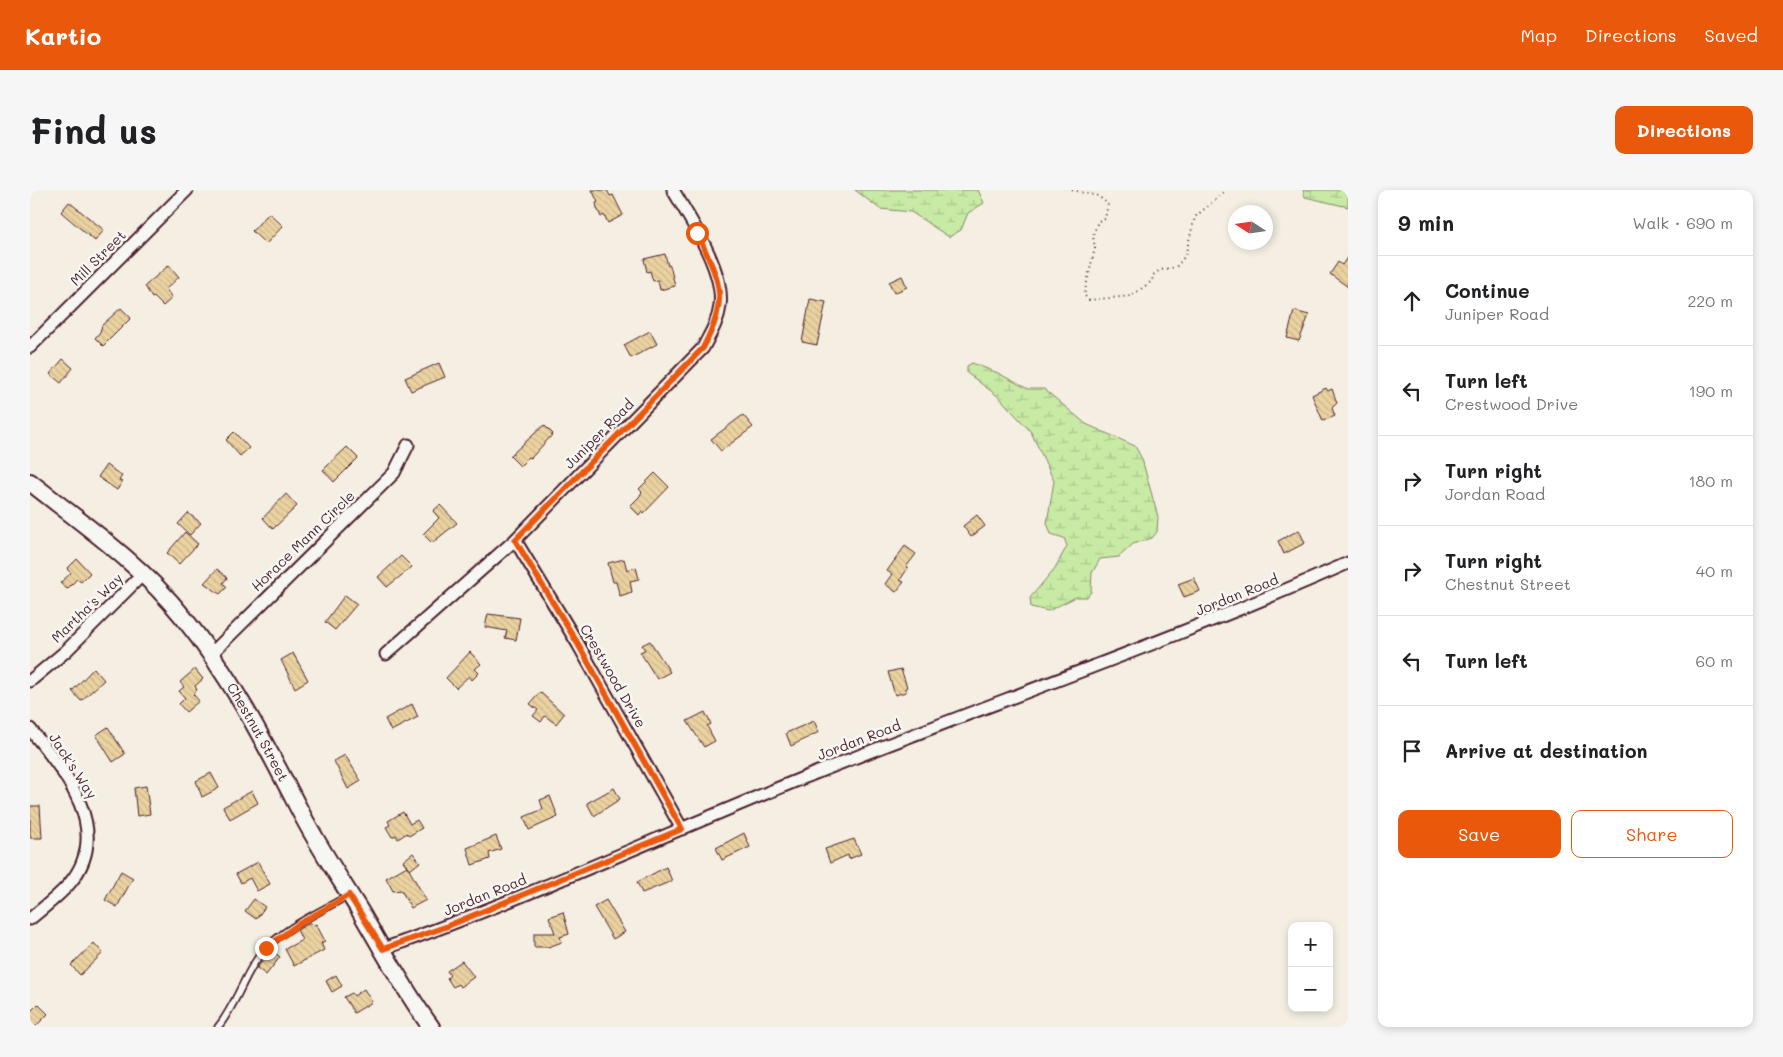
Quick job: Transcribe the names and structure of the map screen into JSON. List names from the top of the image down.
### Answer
{
  "streets": {
    "main road": ["Chestnut Street"],
    "street": [
      "Mill Street",
      "Juniper Road",
      "Horace Mann Circle",
      "Jordan Road",
      "Martha's Way",
      "Crestwood Drive",
      "Jack's Way"
    ]
  },
  "crossings": [
    ["Juniper Road", "Crestwood Drive"],
    ["Horace Mann Circle", "Chestnut Street"],
    ["Jordan Road", "Crestwood Drive"],
    ["Jordan Road", "Chestnut Street"],
    ["Martha's Way", "Chestnut Street"]
  ],
  "north": "left",
  "page": {
    "header": "Kartio",
    "nav": ["Map", "Directions", "Saved"],
    "buttons": [
      "Directions",
      ["Save", "Share"]
    ],
    "title": "Find us",
    "heading": ["9 min", "Walk · 690 m"],
    "list": [
      ["Continue", "Juniper Road", "220 m"],
      ["Turn left", "Crestwood Drive", "190 m"],
      ["Turn right", "Jordan Road", "180 m"],
      ["Turn right", "Chestnut Street", "40 m"],
      ["Turn left", "60 m"],
      "Arrive at destination"
    ],
    "map_buttons": ["+", "−"]
  }
}
